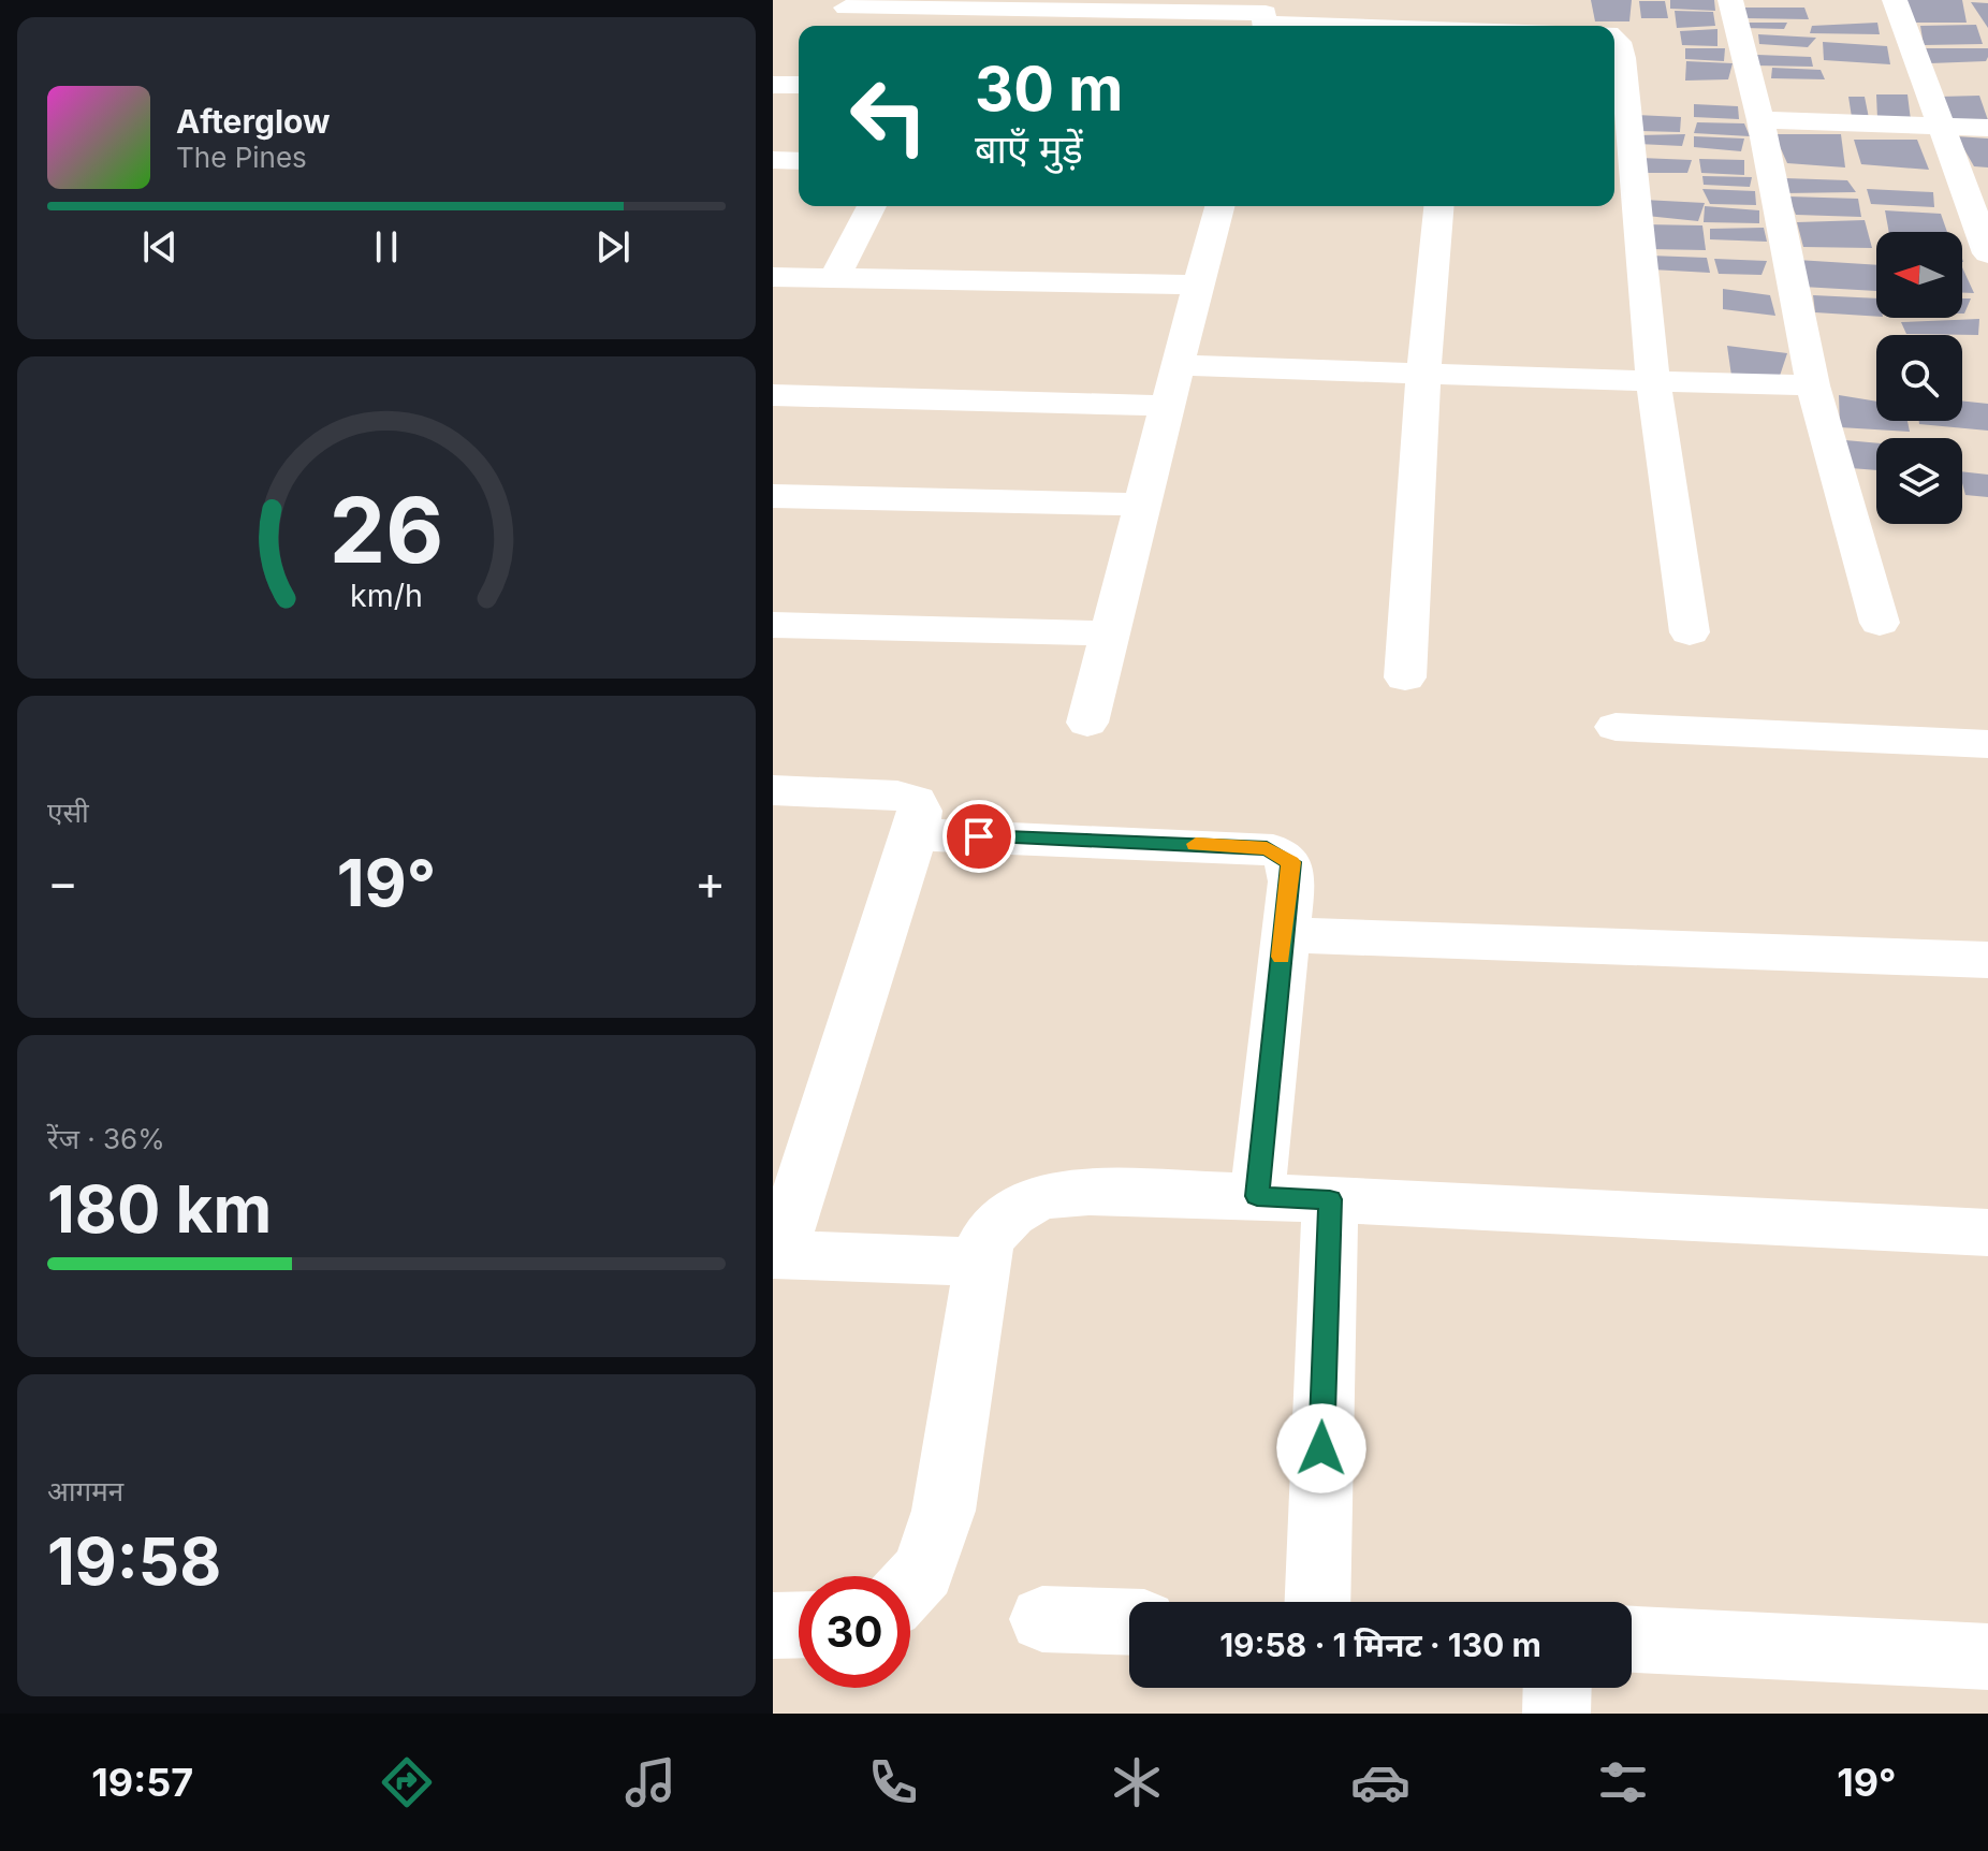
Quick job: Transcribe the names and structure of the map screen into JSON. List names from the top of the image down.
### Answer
{
  "north": "left",
  "page": {
    "turn": ["30 m", "बाएँ मुड़ें"],
    "song": ["Afterglow", "The Pines"],
    "tile": [
      "एसी",
      ["रेंज · 36%", "180 km"],
      ["आगमन", "19:58"]
    ],
    "heat": ["−", "19°", "+"],
    "limit": "30",
    "trip": "19:58 · 1 मिनट · 130 m",
    "tabs": ["19:57", "19°"],
    "gauge": ["26", "km/h"]
  }
}
